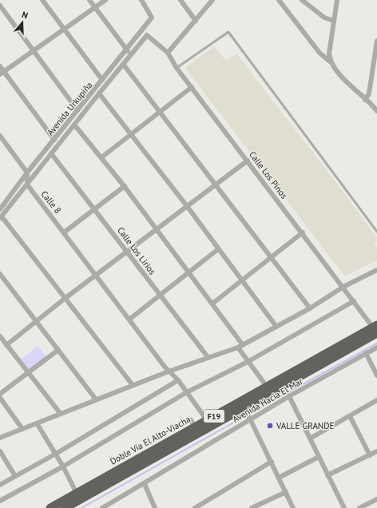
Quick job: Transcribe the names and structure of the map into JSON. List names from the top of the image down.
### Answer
{
  "streets": {
    "highway": ["F19", "Doble Vía El Alto-Viacha"],
    "street": [
      "Avenida Urkupiña",
      "Calle Los Pinos",
      "Calle 8",
      "Calle Los Lirios",
      "Avenida Hacia El Mar"
    ]
  },
  "crossings": [
    ["Calle Los Pinos", "Doble Vía El Alto-Viacha"],
    ["Calle 8", "Doble Vía El Alto-Viacha"],
    ["Avenida Hacia El Mar", "Doble Vía El Alto-Viacha"]
  ],
  "places": ["VALLE GRANDE"],
  "north": "top"
}
